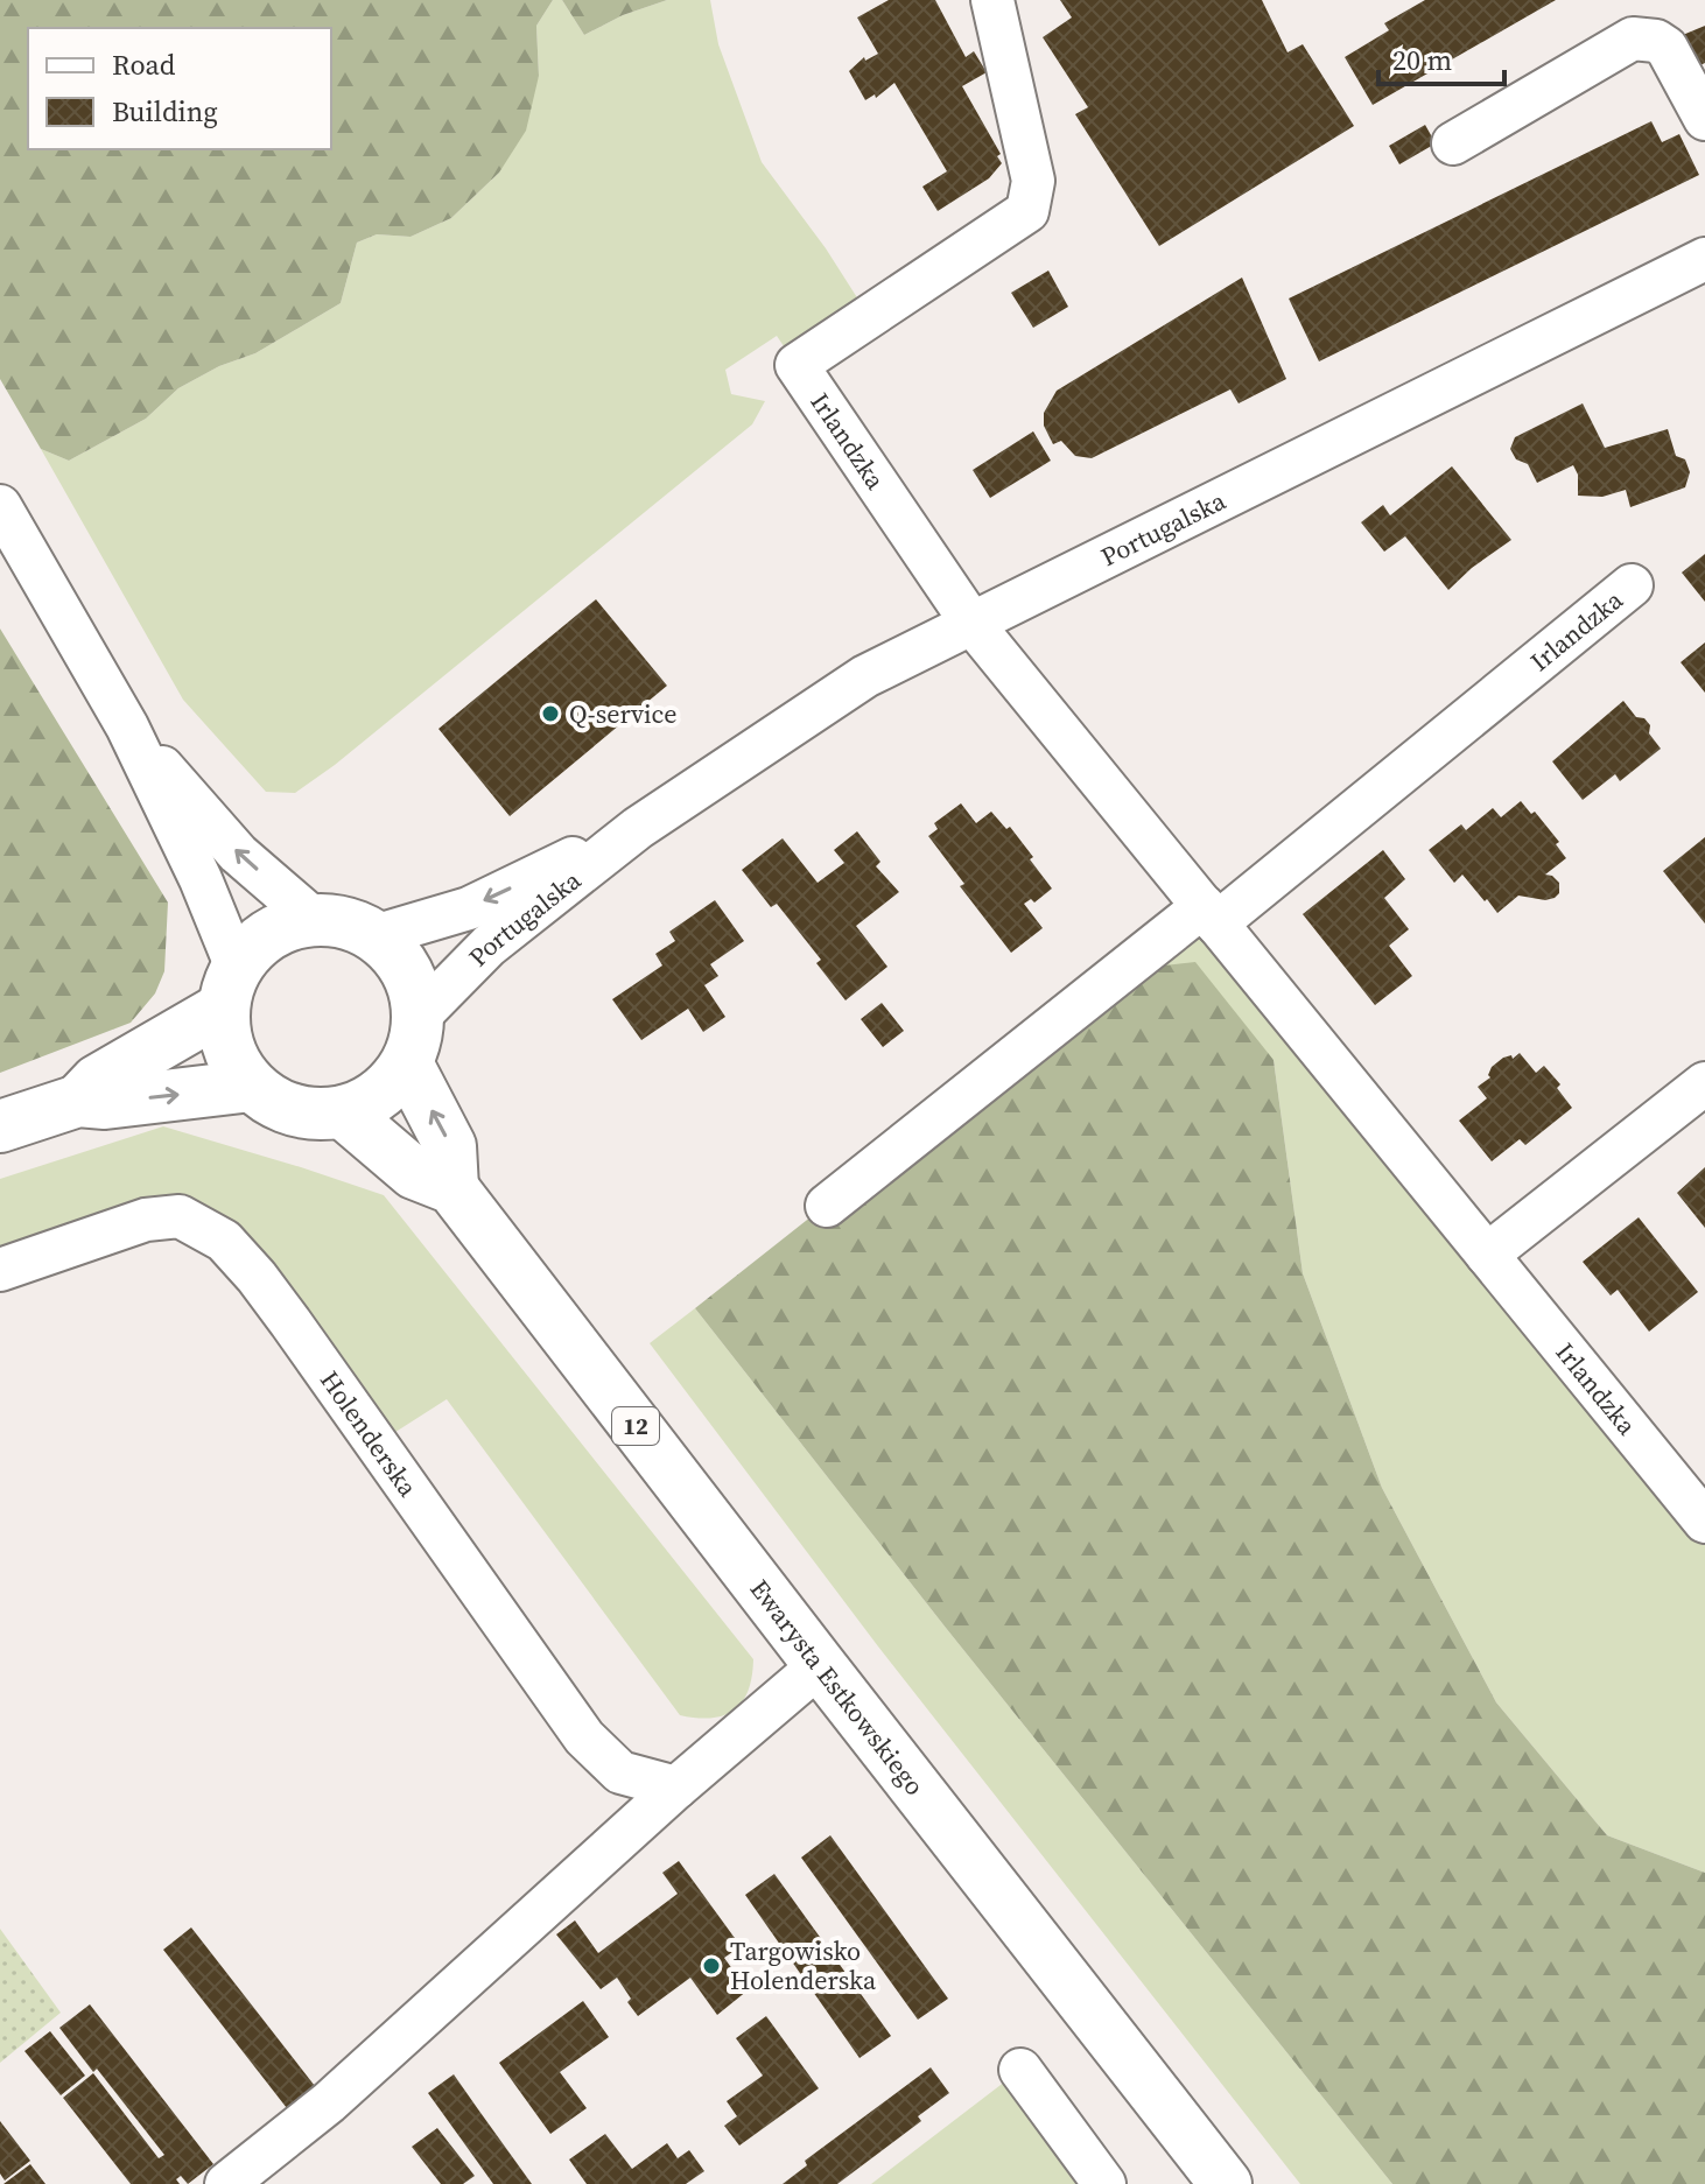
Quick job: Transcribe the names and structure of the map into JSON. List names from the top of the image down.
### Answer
{
  "streets": {
    "main road": ["12", "Ewarysta Estkowskiego"],
    "street": ["Irlandzka", "Portugalska", "Holenderska"]
  },
  "crossings": [
    ["Irlandzka", "Portugalska"],
    ["Portugalska", "Ewarysta Estkowskiego"]
  ],
  "places": ["Q-service", "Targowisko Holenderska"],
  "legend": ["Road", "Building"],
  "scale_bar": "20 m"
}
